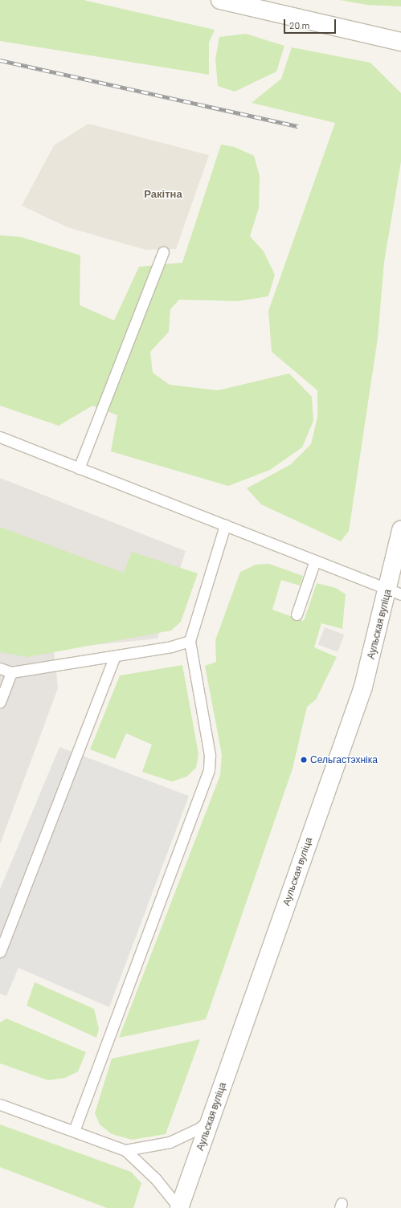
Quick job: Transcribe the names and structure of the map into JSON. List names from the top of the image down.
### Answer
{
  "streets": {
    "street": ["Аульская вуліца"]
  },
  "districts": ["Ракітна"],
  "places": ["Сельгастэхніка"],
  "scale_bar": "20 m"
}
